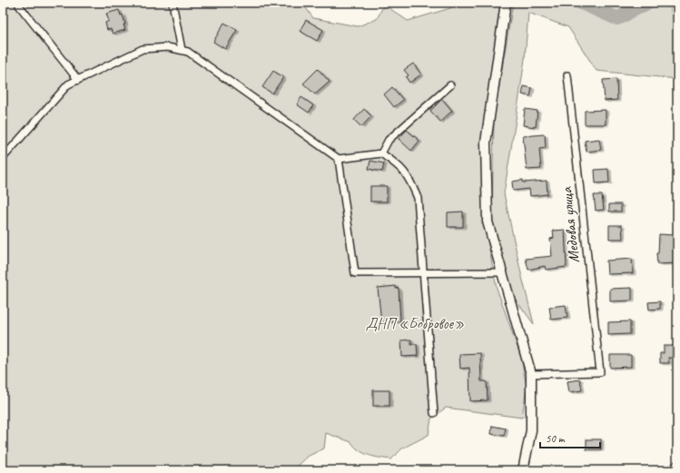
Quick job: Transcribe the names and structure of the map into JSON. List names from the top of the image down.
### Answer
{
  "streets": {
    "street": ["Медовая улица"]
  },
  "parks": ["ДНП «Бобровое»"],
  "scale_bar": "50 m"
}
